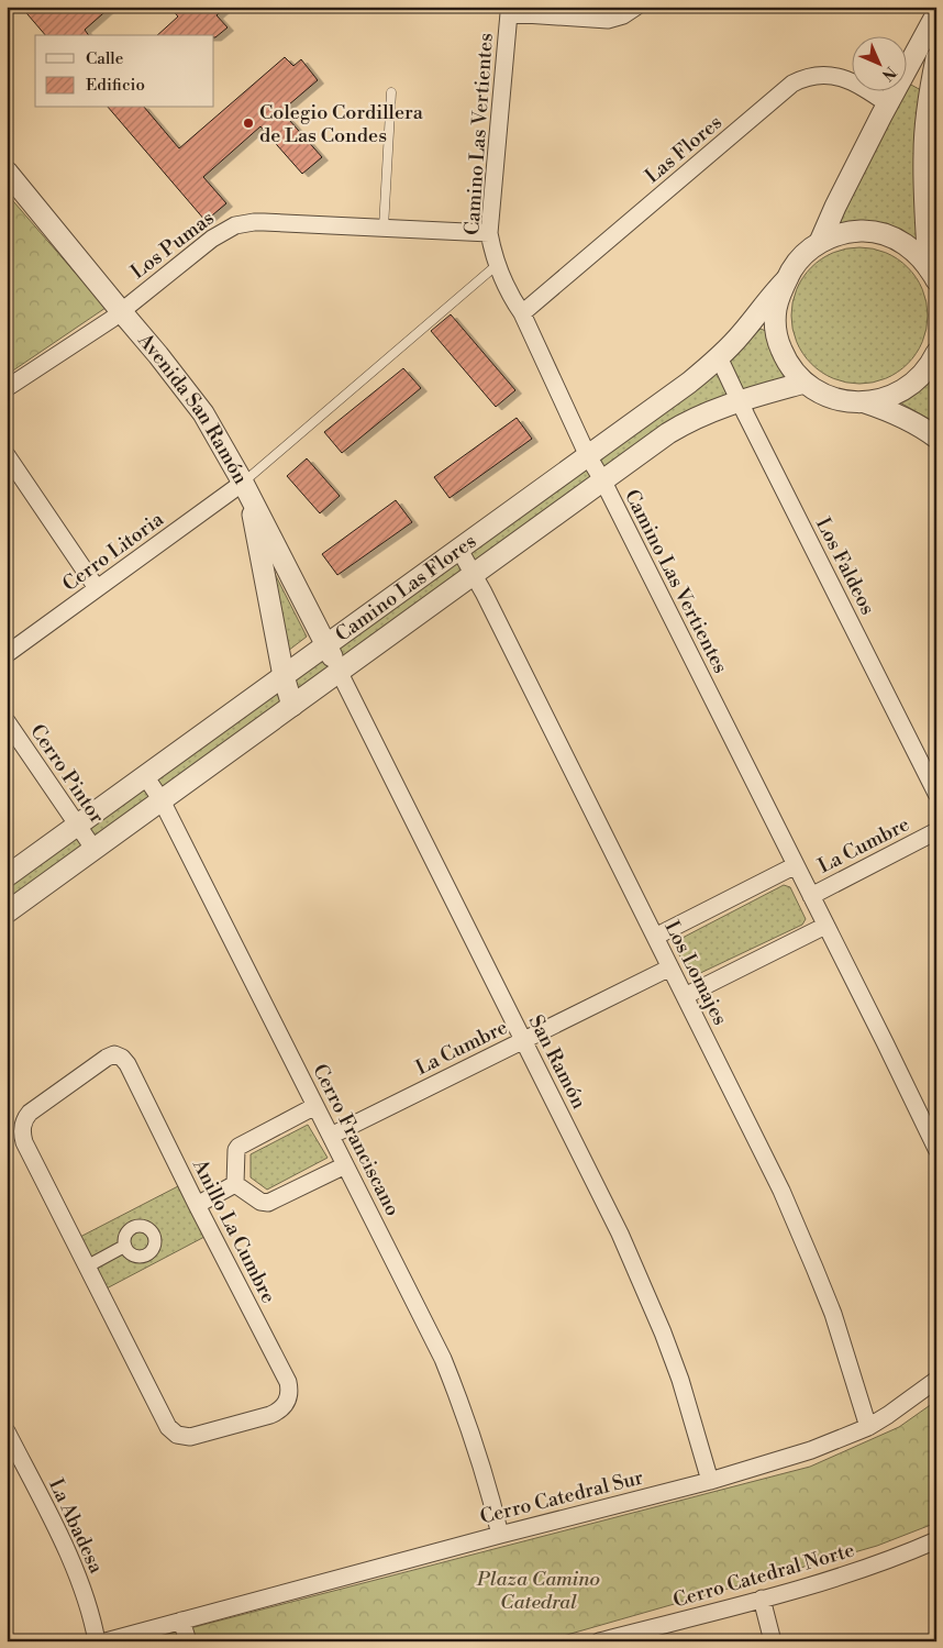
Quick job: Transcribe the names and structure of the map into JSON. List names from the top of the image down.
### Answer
{
  "streets": {
    "street": [
      "Camino Las Vertientes",
      "Las Flores",
      "Los Pumas",
      "Avenida San Ramón",
      "Cerro Litoria",
      "Los Faldeos",
      "Camino Las Flores",
      "Cerro Pintor",
      "La Cumbre",
      "Los Lomajes",
      "San Ramón",
      "Cerro Franciscano",
      "Anillo La Cumbre",
      "Cerro Catedral Sur",
      "La Abadesa",
      "Cerro Catedral Norte"
    ]
  },
  "crossings": [
    ["Camino Las Vertientes", "Las Flores"],
    ["Camino Las Vertientes", "Los Pumas"],
    ["Camino Las Vertientes", "Camino Las Flores"],
    ["Camino Las Vertientes", "La Cumbre"],
    ["Los Pumas", "Avenida San Ramón"],
    ["Avenida San Ramón", "Cerro Litoria"],
    ["Avenida San Ramón", "Camino Las Flores"],
    ["Avenida San Ramón", "San Ramón"],
    ["Los Faldeos", "Camino Las Flores"],
    ["Camino Las Flores", "Cerro Pintor"],
    ["Camino Las Flores", "Los Lomajes"],
    ["Camino Las Flores", "San Ramón"],
    ["Camino Las Flores", "Cerro Franciscano"],
    ["La Cumbre", "Los Lomajes"],
    ["La Cumbre", "San Ramón"],
    ["La Cumbre", "Cerro Franciscano"],
    ["Los Lomajes", "Cerro Catedral Sur"],
    ["San Ramón", "Cerro Catedral Sur"],
    ["Cerro Franciscano", "Cerro Catedral Sur"]
  ],
  "parks": ["Plaza Camino Catedral"],
  "places": ["Colegio Cordillera de Las Condes"],
  "legend": ["Calle", "Edificio"],
  "north": "bottom right"
}
